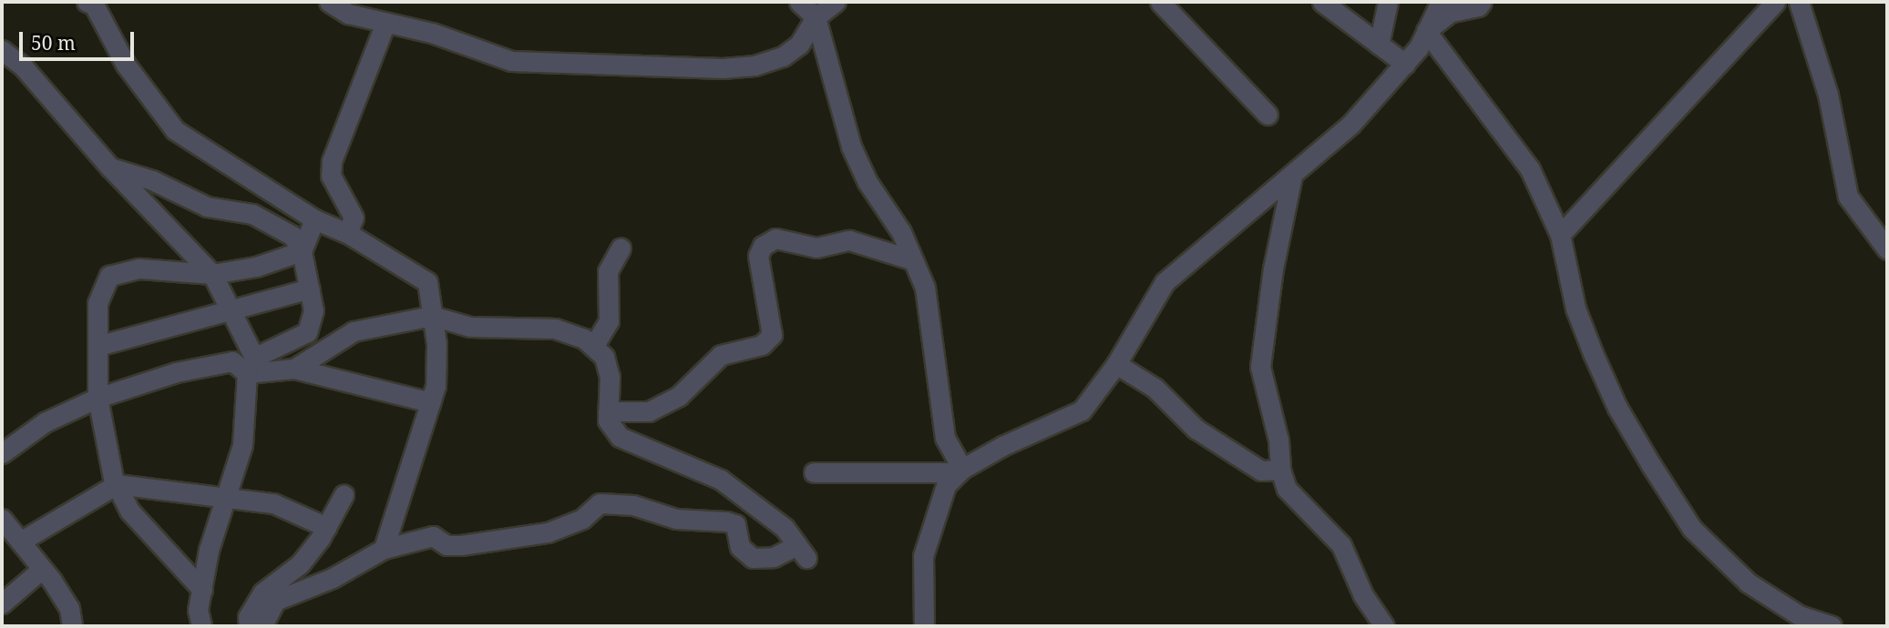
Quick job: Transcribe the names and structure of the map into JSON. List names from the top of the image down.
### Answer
{
  "scale_bar": "50 m"
}
